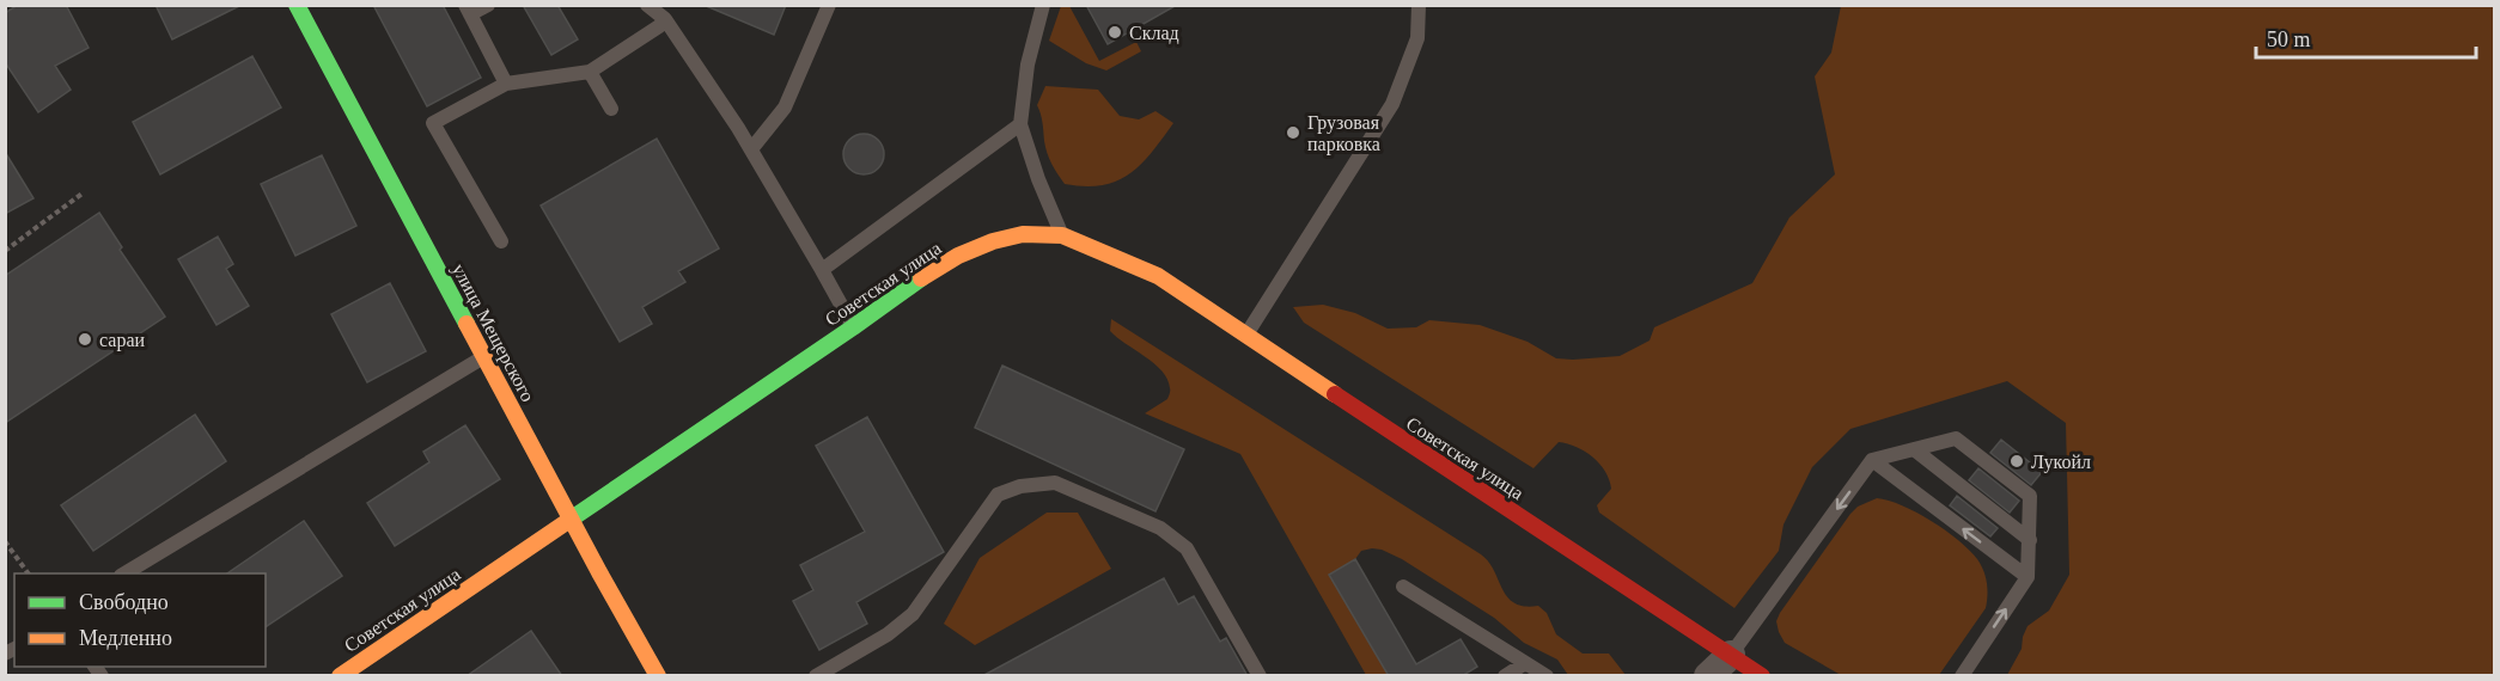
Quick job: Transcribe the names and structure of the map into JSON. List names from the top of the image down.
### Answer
{
  "streets": {
    "main road": ["Советская улица", "улица Мещерского"]
  },
  "crossings": [
    ["Советская улица", "улица Мещерского"]
  ],
  "places": [
    "Склад",
    "Грузовая парковка",
    "сараи",
    "Лукойл"
  ],
  "legend": ["Свободно", "Медленно"],
  "scale_bar": "50 m"
}
